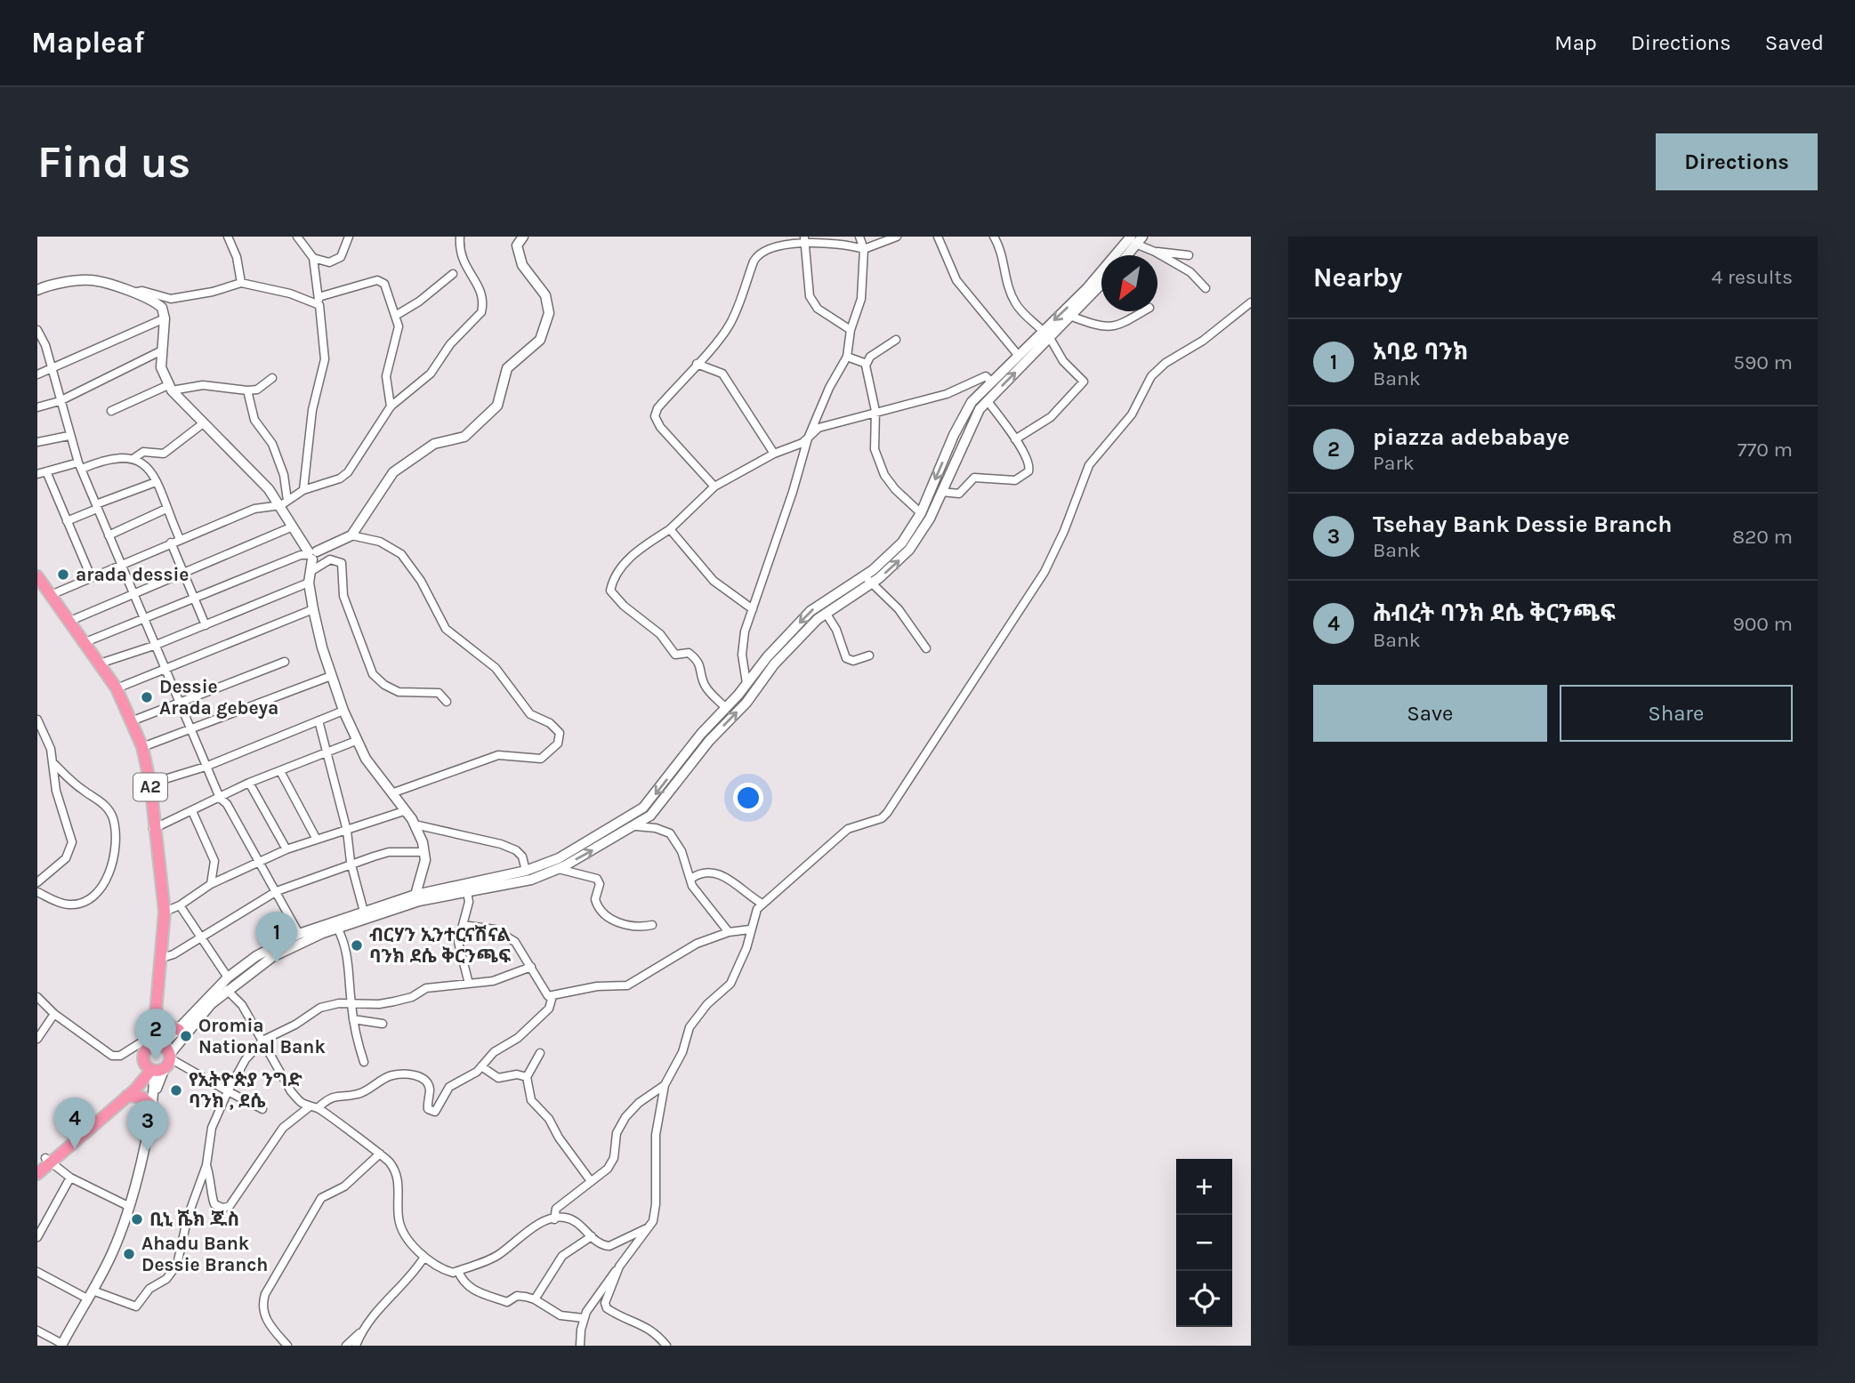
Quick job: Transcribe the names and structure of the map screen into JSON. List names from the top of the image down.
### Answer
{
  "streets": {
    "highway": ["A2"]
  },
  "places": [
    "arada dessie",
    "Dessie Arada gebeya",
    "ብርሃን ኢንተርናሽናል ባንክ ደሴ ቅርንጫፍ",
    "Oromia National Bank",
    "የኢትዮጵያ ንግድ ባንክ , ደሴ",
    "ቢኒ ሼክ ጁስ",
    "Ahadu Bank Dessie Branch"
  ],
  "north": "bottom left",
  "page": {
    "header": "Mapleaf",
    "nav": ["Map", "Directions", "Saved"],
    "buttons": [
      "Directions",
      ["Save", "Share"]
    ],
    "title": "Find us",
    "heading": ["Nearby", "4 results"],
    "list": [
      {
        "mark": "1",
        "name": "አባይ ባንክ",
        "note": "Bank",
        "value": "590 m"
      },
      {
        "mark": "2",
        "name": "piazza adebabaye",
        "note": "Park",
        "value": "770 m"
      },
      {
        "mark": "3",
        "name": "Tsehay Bank Dessie Branch",
        "note": "Bank",
        "value": "820 m"
      },
      {
        "mark": "4",
        "name": "ሕብረት ባንክ ደሴ ቅርንጫፍ",
        "note": "Bank",
        "value": "900 m"
      }
    ],
    "pins": [
      "1",
      "2",
      "4",
      "3"
    ],
    "map_buttons": ["+", "−"]
  }
}
